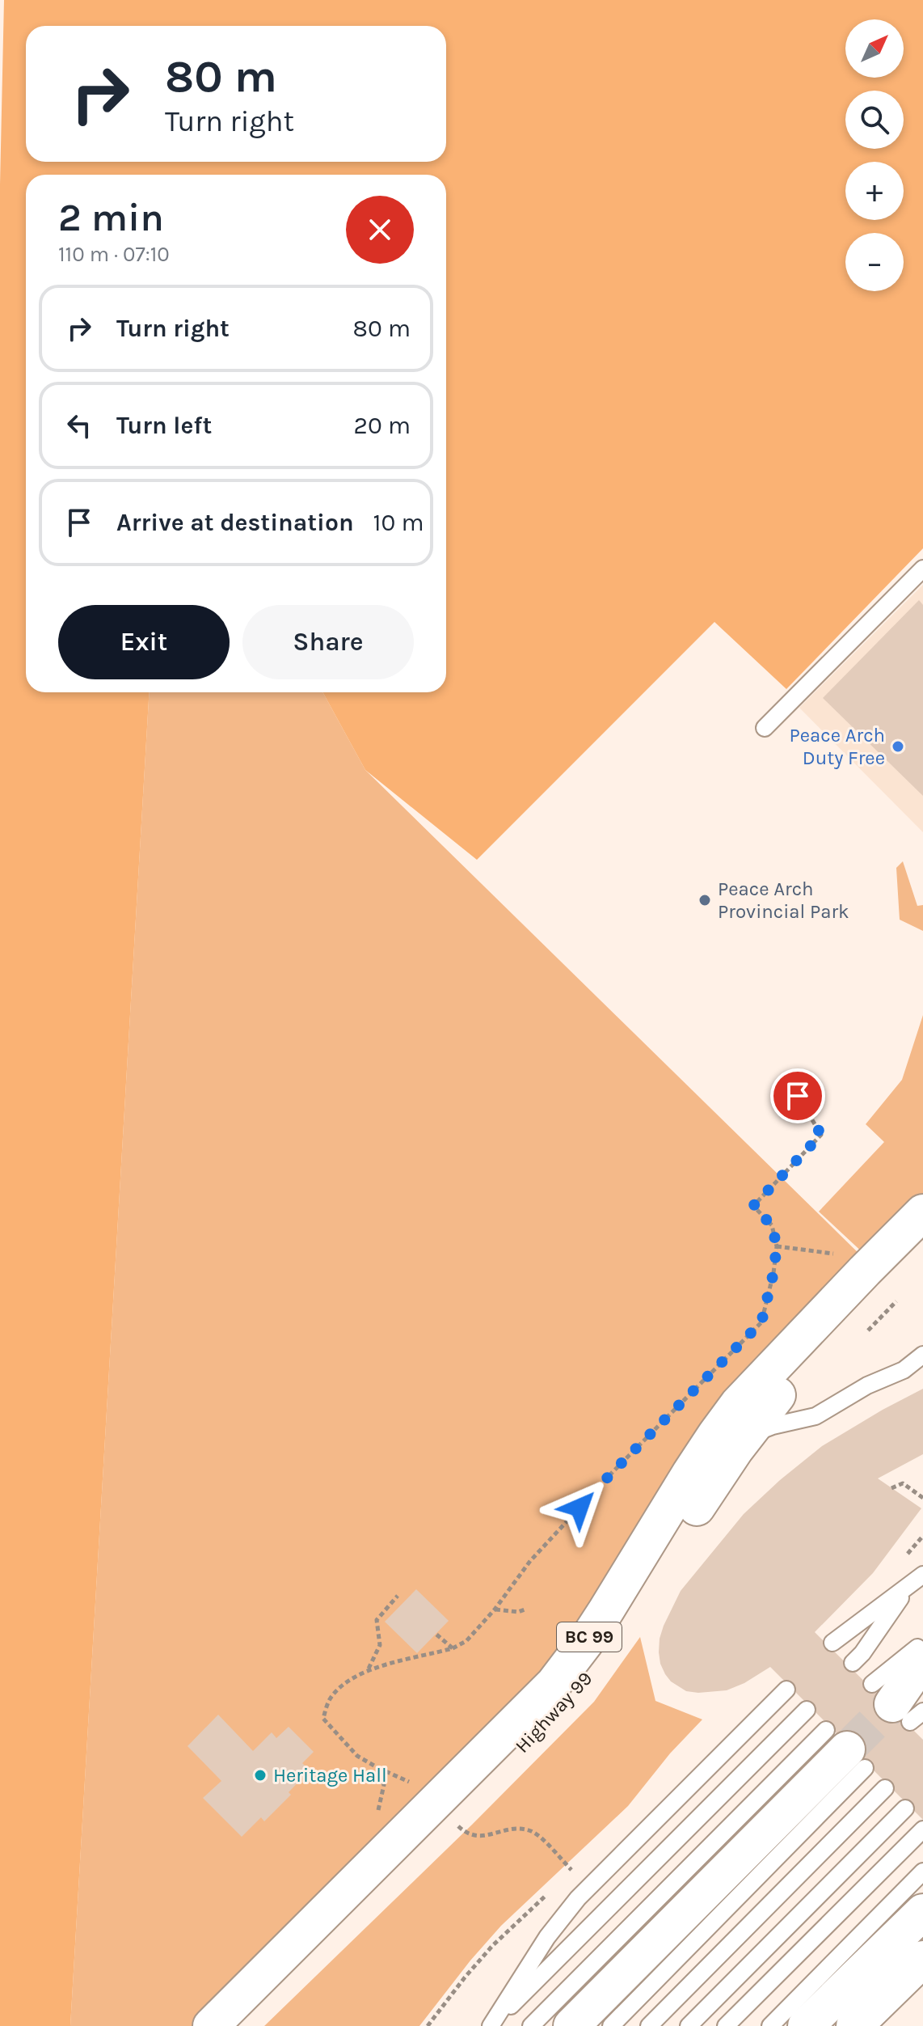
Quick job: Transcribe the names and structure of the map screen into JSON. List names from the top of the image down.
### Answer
{
  "streets": {
    "highway": ["BC 99", "Highway 99"]
  },
  "places": ["Peace Arch Duty Free", "Peace Arch Provincial Park", "Heritage Hall"],
  "north": "top right",
  "page": {
    "map_buttons": ["+", "−"],
    "turn": ["80 m", "Turn right"],
    "heading": ["2 min", "110 m · 07:10"],
    "list": [
      {
        "name": "Turn right",
        "value": "80 m"
      },
      {
        "name": "Turn left",
        "value": "20 m"
      },
      {
        "name": "Arrive at destination",
        "value": "10 m"
      }
    ],
    "buttons": ["Exit", "Share"]
  }
}
